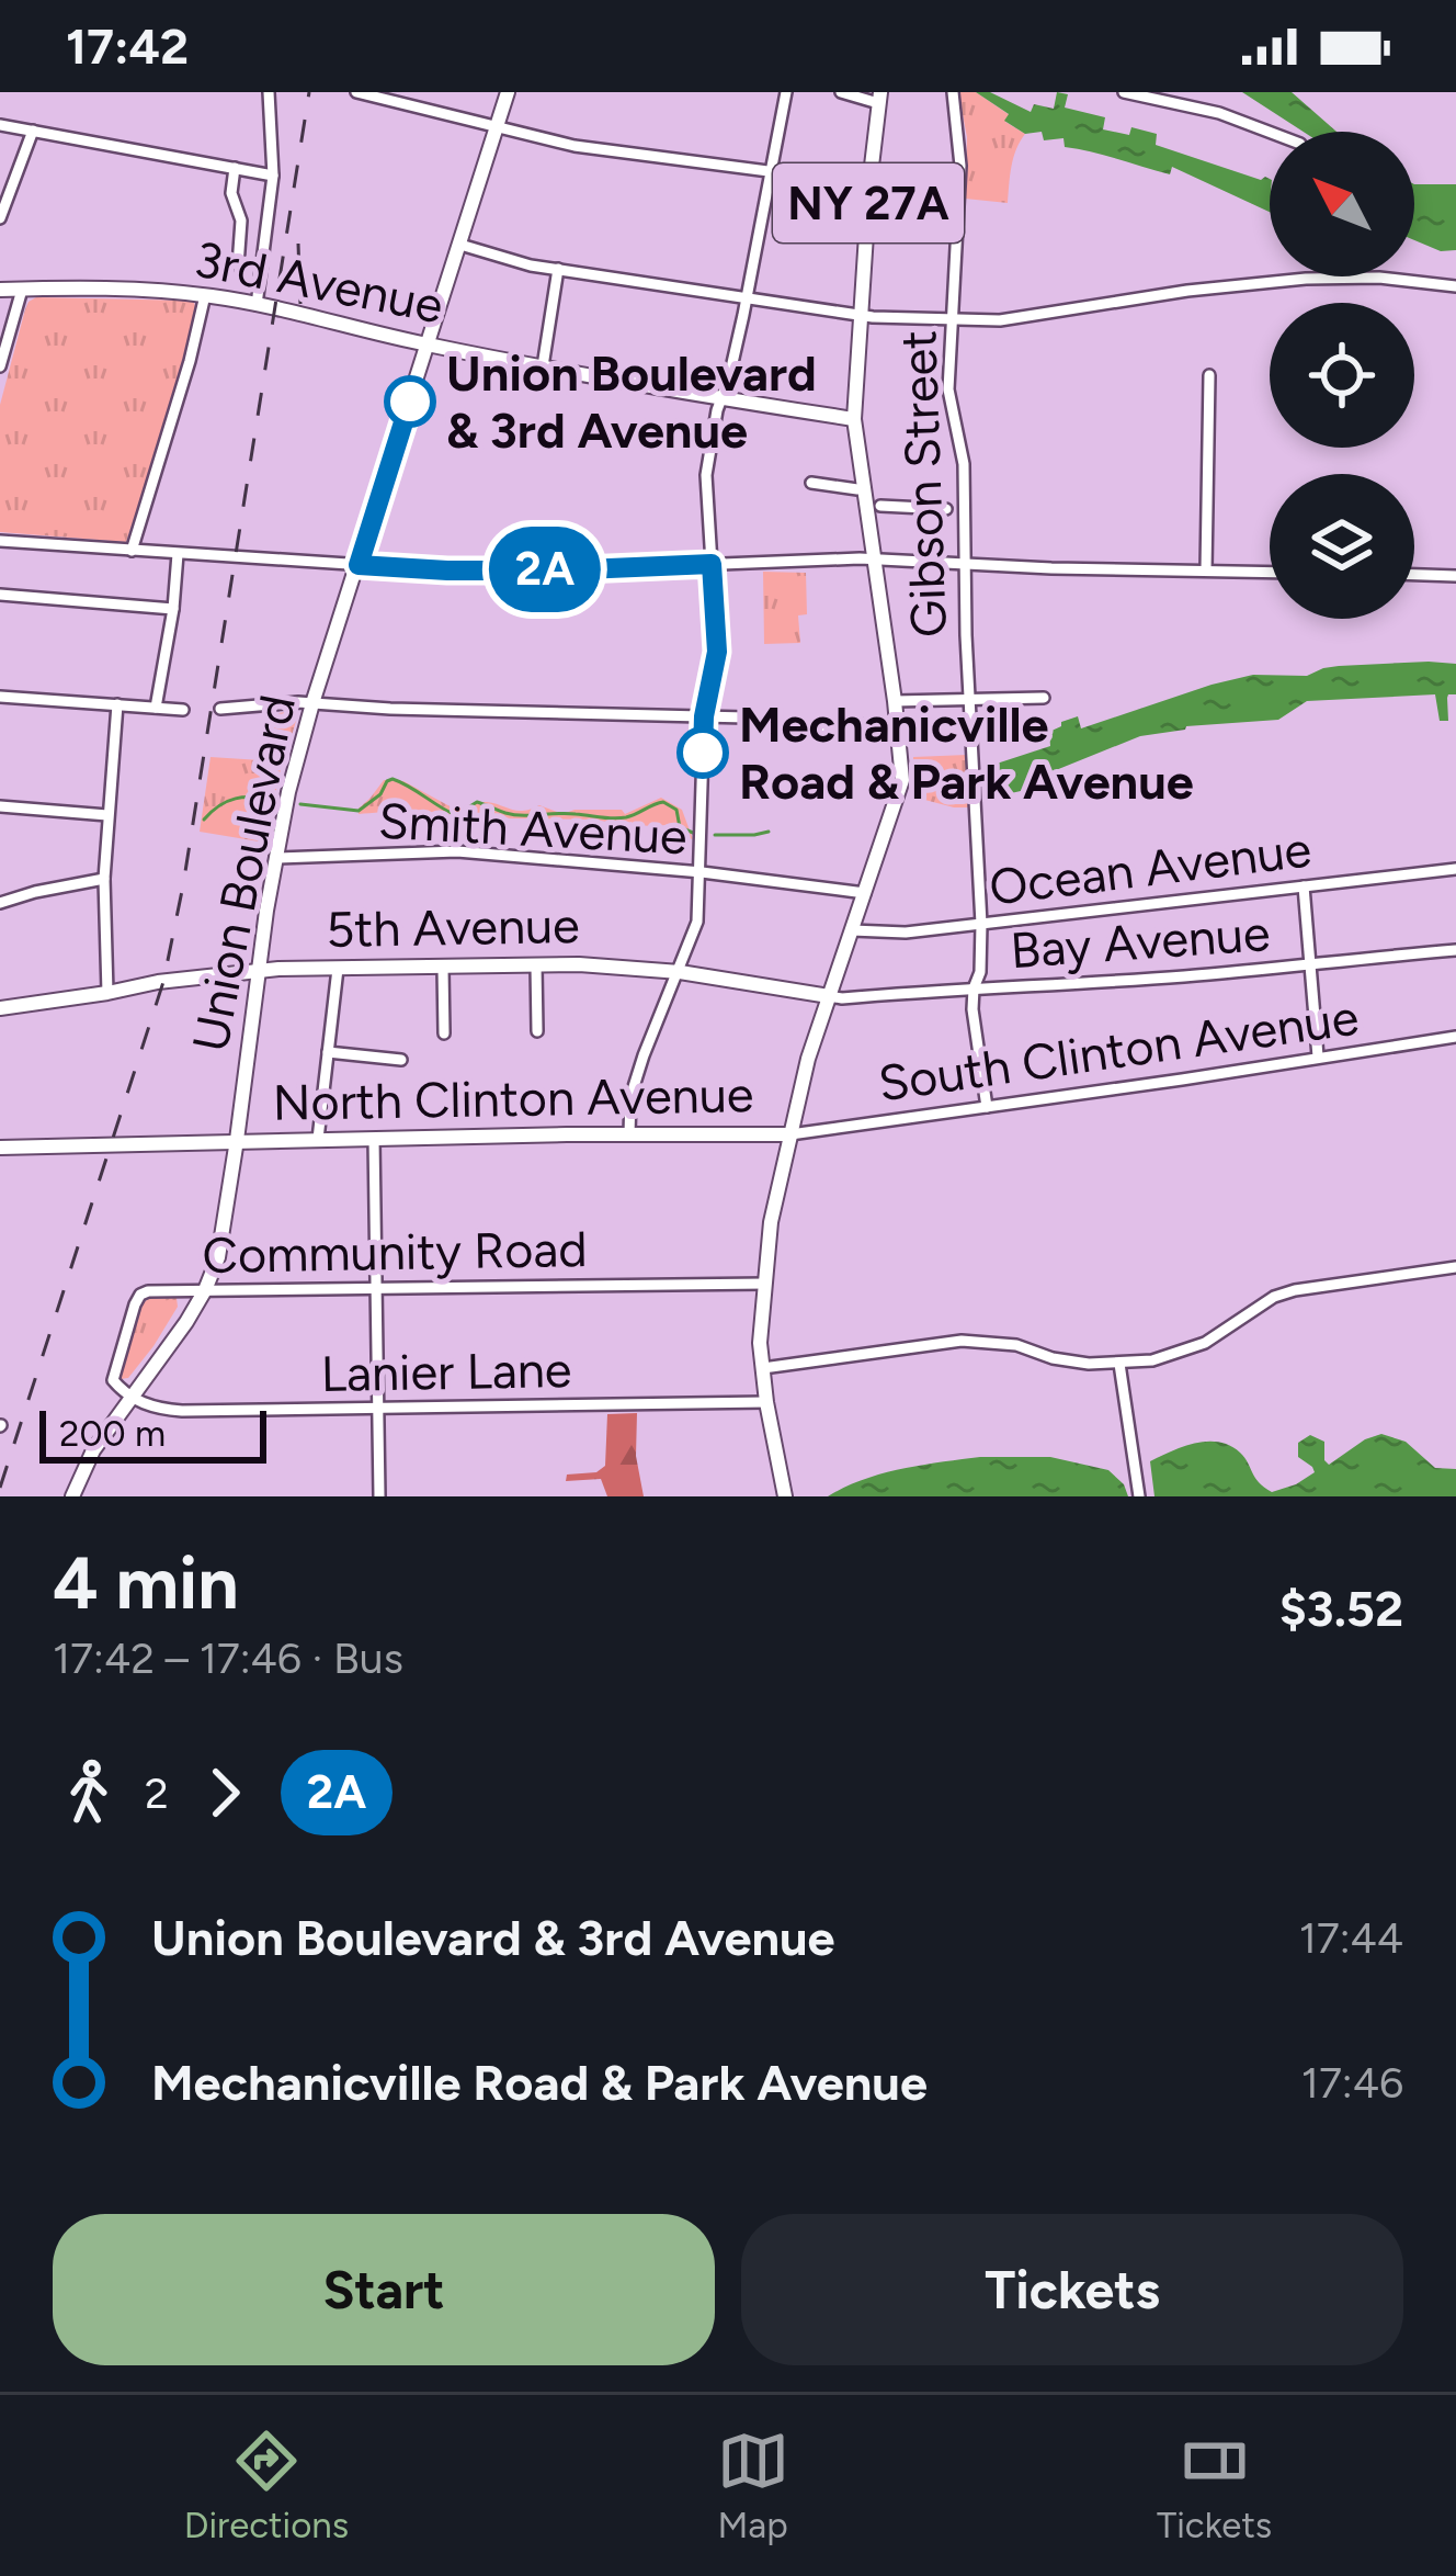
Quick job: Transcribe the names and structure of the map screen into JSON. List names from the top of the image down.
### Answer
{
  "streets": {
    "main road": [
      "NY 27A",
      "3rd Avenue",
      "Union Boulevard",
      "5th Avenue",
      "North Clinton Avenue"
    ],
    "street": [
      "Gibson Street",
      "Smith Avenue",
      "Ocean Avenue",
      "Bay Avenue",
      "South Clinton Avenue",
      "Community Road",
      "Lanier Lane"
    ]
  },
  "crossings": [
    ["NY 27A", "3rd Avenue"],
    ["NY 27A", "Smith Avenue"],
    ["NY 27A", "Ocean Avenue"],
    ["NY 27A", "5th Avenue"],
    ["NY 27A", "Bay Avenue"],
    ["NY 27A", "South Clinton Avenue"],
    ["NY 27A", "North Clinton Avenue"],
    ["NY 27A", "Community Road"],
    ["NY 27A", "Lanier Lane"],
    ["3rd Avenue", "Union Boulevard"],
    ["Gibson Street", "Ocean Avenue"],
    ["Gibson Street", "Bay Avenue"],
    ["Gibson Street", "South Clinton Avenue"],
    ["Smith Avenue", "Union Boulevard"],
    ["Union Boulevard", "5th Avenue"],
    ["Union Boulevard", "North Clinton Avenue"],
    ["Union Boulevard", "Community Road"],
    ["Union Boulevard", "Lanier Lane"],
    ["5th Avenue", "Bay Avenue"],
    ["South Clinton Avenue", "North Clinton Avenue"],
    ["Community Road", "Lanier Lane"]
  ],
  "places": ["Union Boulevard & 3rd Avenue", "Mechanicville Road & Park Avenue"],
  "lines": ["bus line 2A"],
  "scale_bar": "200 m",
  "north": "top left",
  "page": {
    "status": "17:42",
    "on_map": "2A",
    "scale": "200 m",
    "heading": ["4 min", "17:42 – 17:46 · Bus", "$3.52"],
    "legs": ["2", "2A"],
    "list": [
      {
        "name": "Union Boulevard & 3rd Avenue",
        "value": "17:44"
      },
      {
        "name": "Mechanicville Road & Park Avenue",
        "value": "17:46"
      }
    ],
    "buttons": ["Start", "Tickets"],
    "tabs": ["Directions", "Map", "Tickets"]
  }
}
